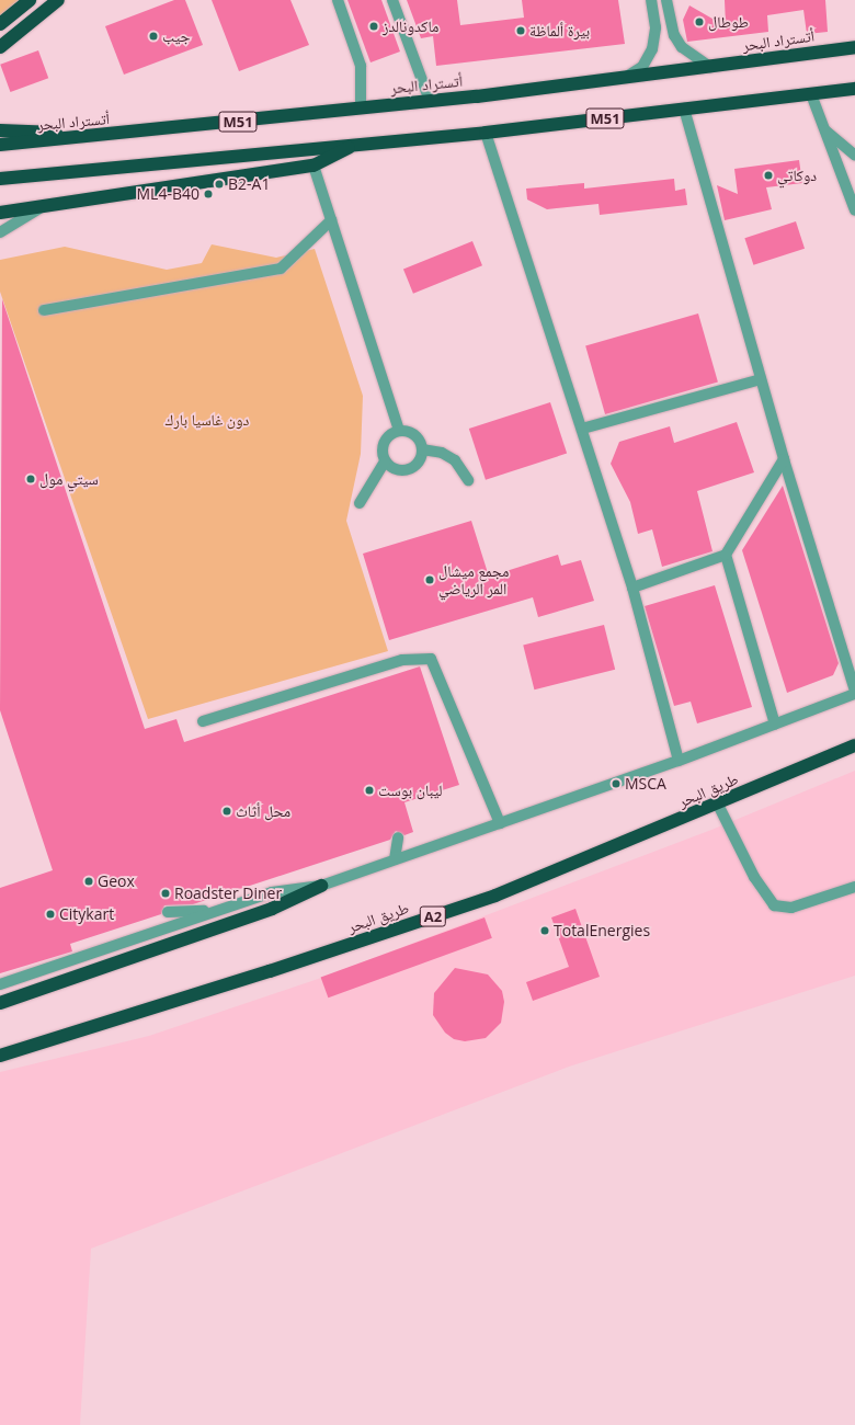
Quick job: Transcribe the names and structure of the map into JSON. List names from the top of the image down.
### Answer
{
  "streets": {
    "highway": [
      "أتستراد البحر",
      "M51",
      "طريق البحر",
      "A2"
    ]
  },
  "parks": ["دون غاسيا بارك"],
  "places": [
    "طوطال",
    "ماكدونالدز",
    "بيرة ألماظة",
    "جيب",
    "دوكاتي",
    "B2-A1",
    "ML4-B40",
    "سيتي مول",
    "مجمع ميشال المر الرياضي",
    "MSCA",
    "ليبان بوست",
    "محل أثاث",
    "Geox",
    "Roadster Diner",
    "Citykart",
    "TotalEnergies"
  ]
}
